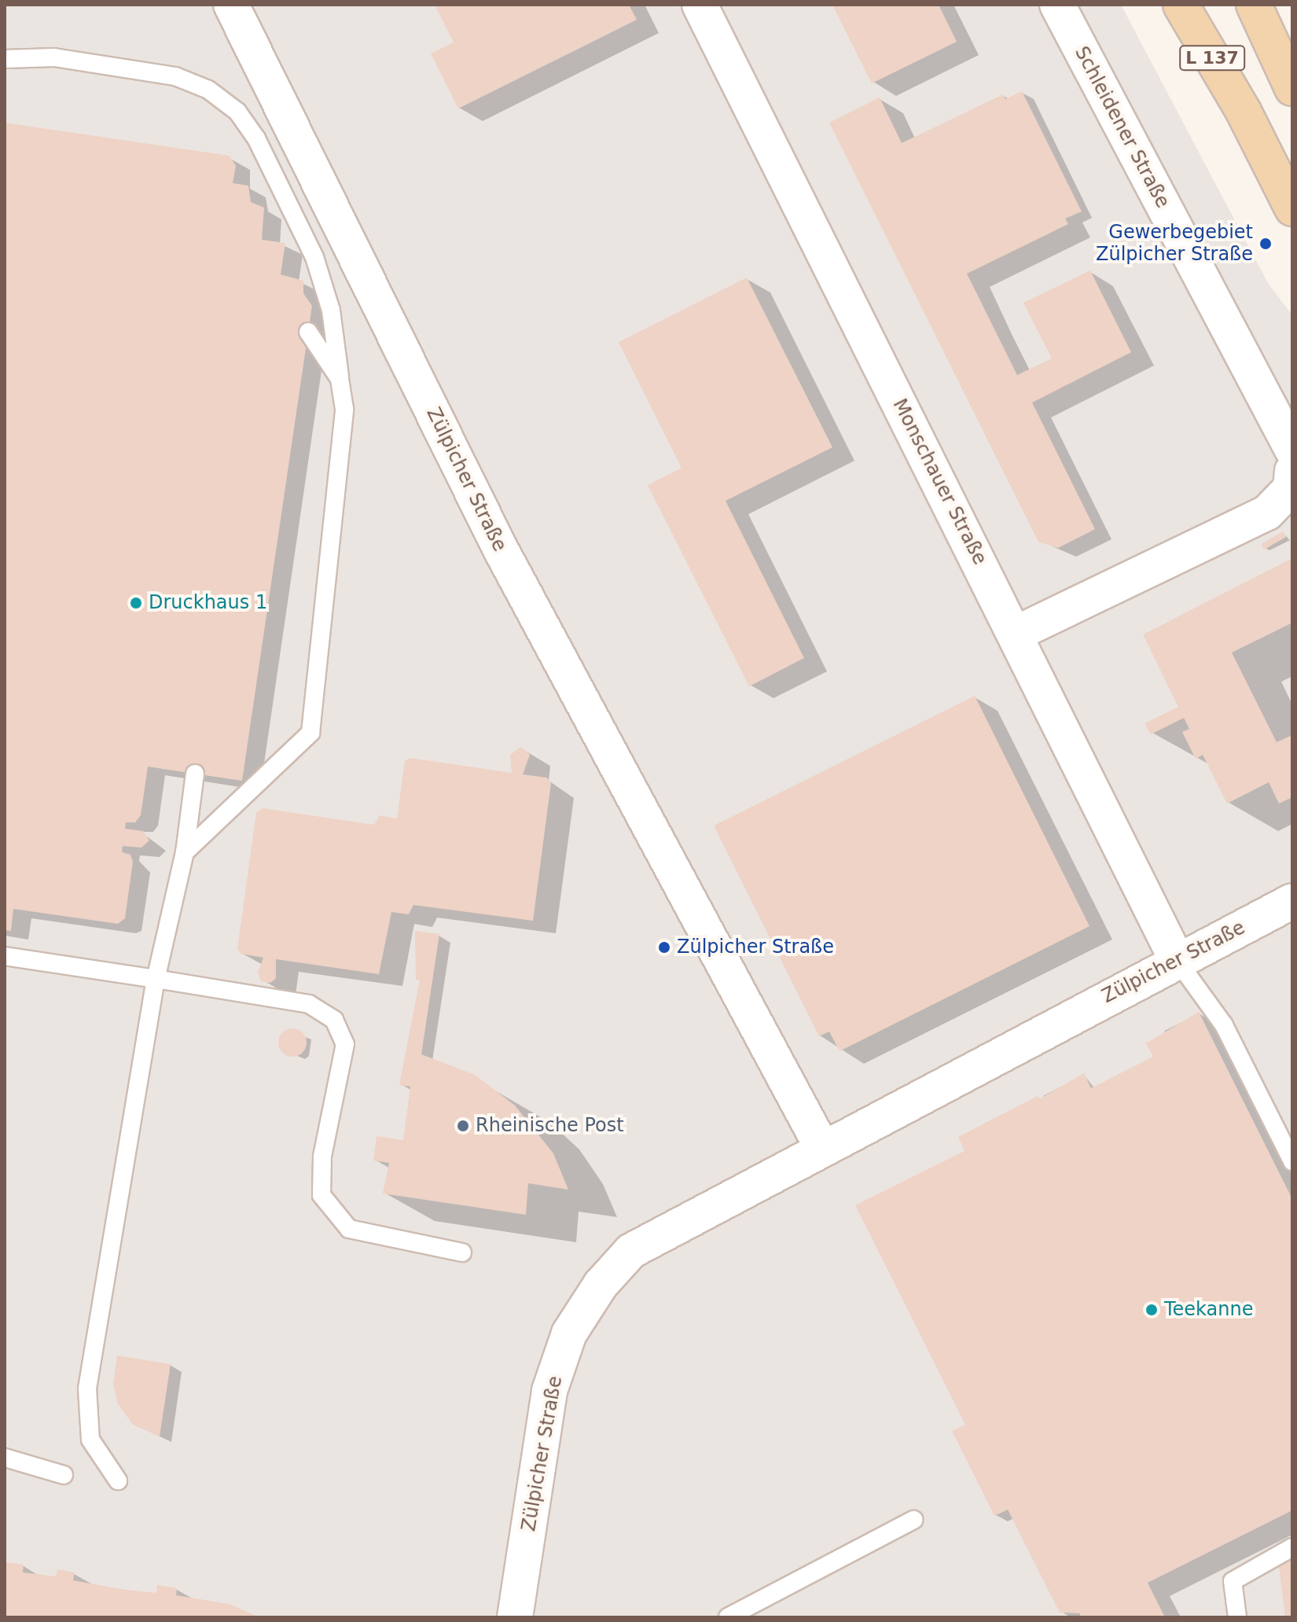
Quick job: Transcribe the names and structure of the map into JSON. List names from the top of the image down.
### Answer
{
  "streets": {
    "main road": ["L 137"],
    "street": ["Schleidener Straße", "Zülpicher Straße", "Monschauer Straße"]
  },
  "crossings": [
    ["Zülpicher Straße", "Monschauer Straße"]
  ],
  "places": [
    "Gewerbegebiet Zülpicher Straße",
    "Druckhaus 1",
    "Zülpicher Straße",
    "Rheinische Post",
    "Teekanne"
  ]
}
